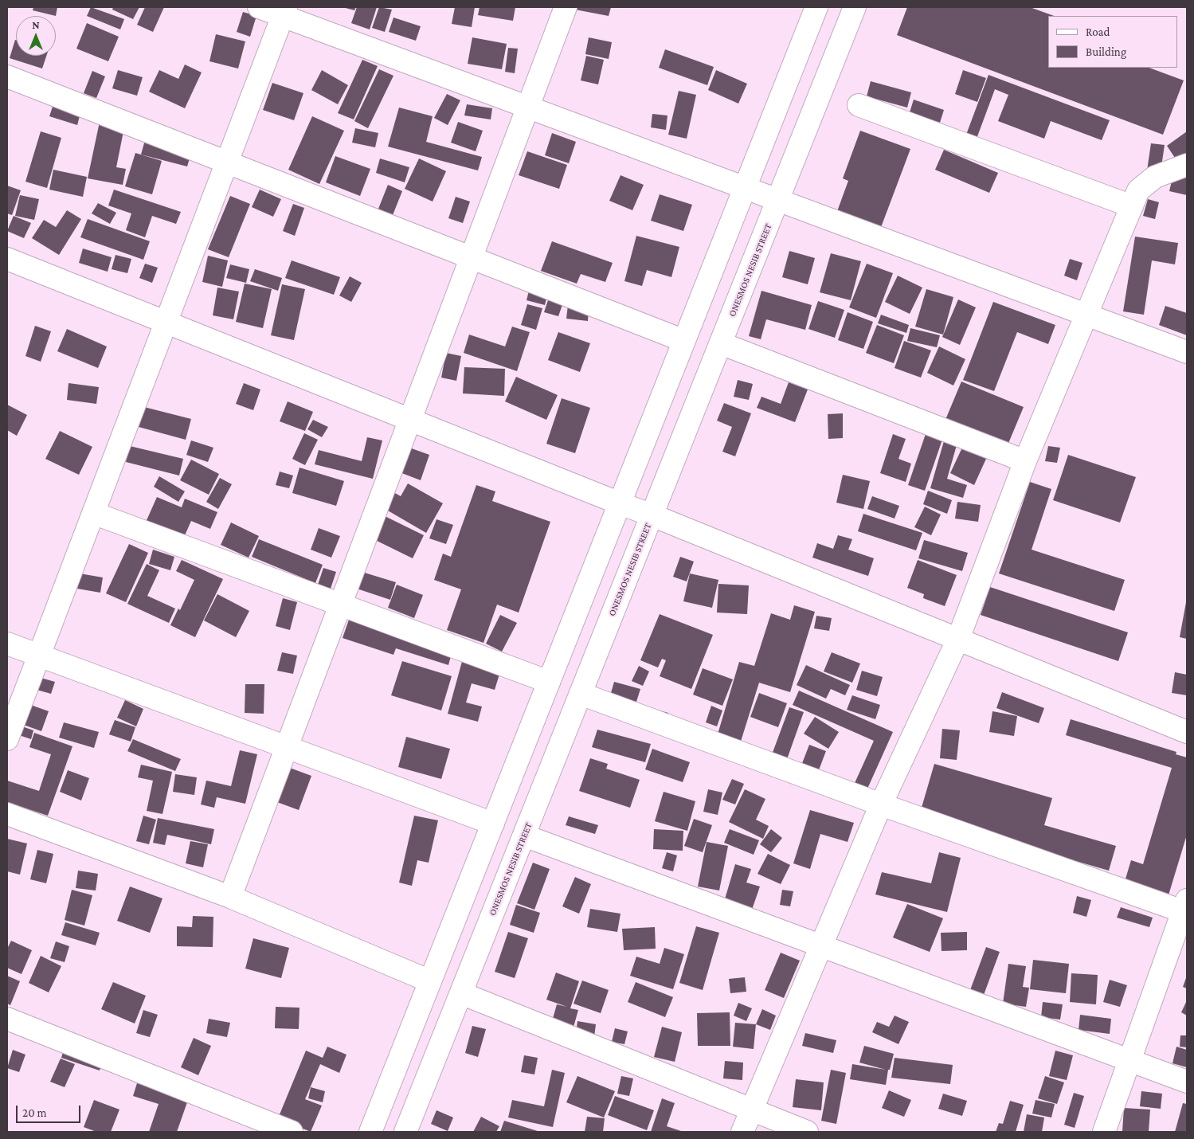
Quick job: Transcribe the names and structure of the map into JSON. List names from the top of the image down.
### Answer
{
  "streets": {
    "street": ["ONESMOS NESIB STREET"]
  },
  "legend": ["Road", "Building"],
  "scale_bar": "20 m",
  "north": "top"
}
